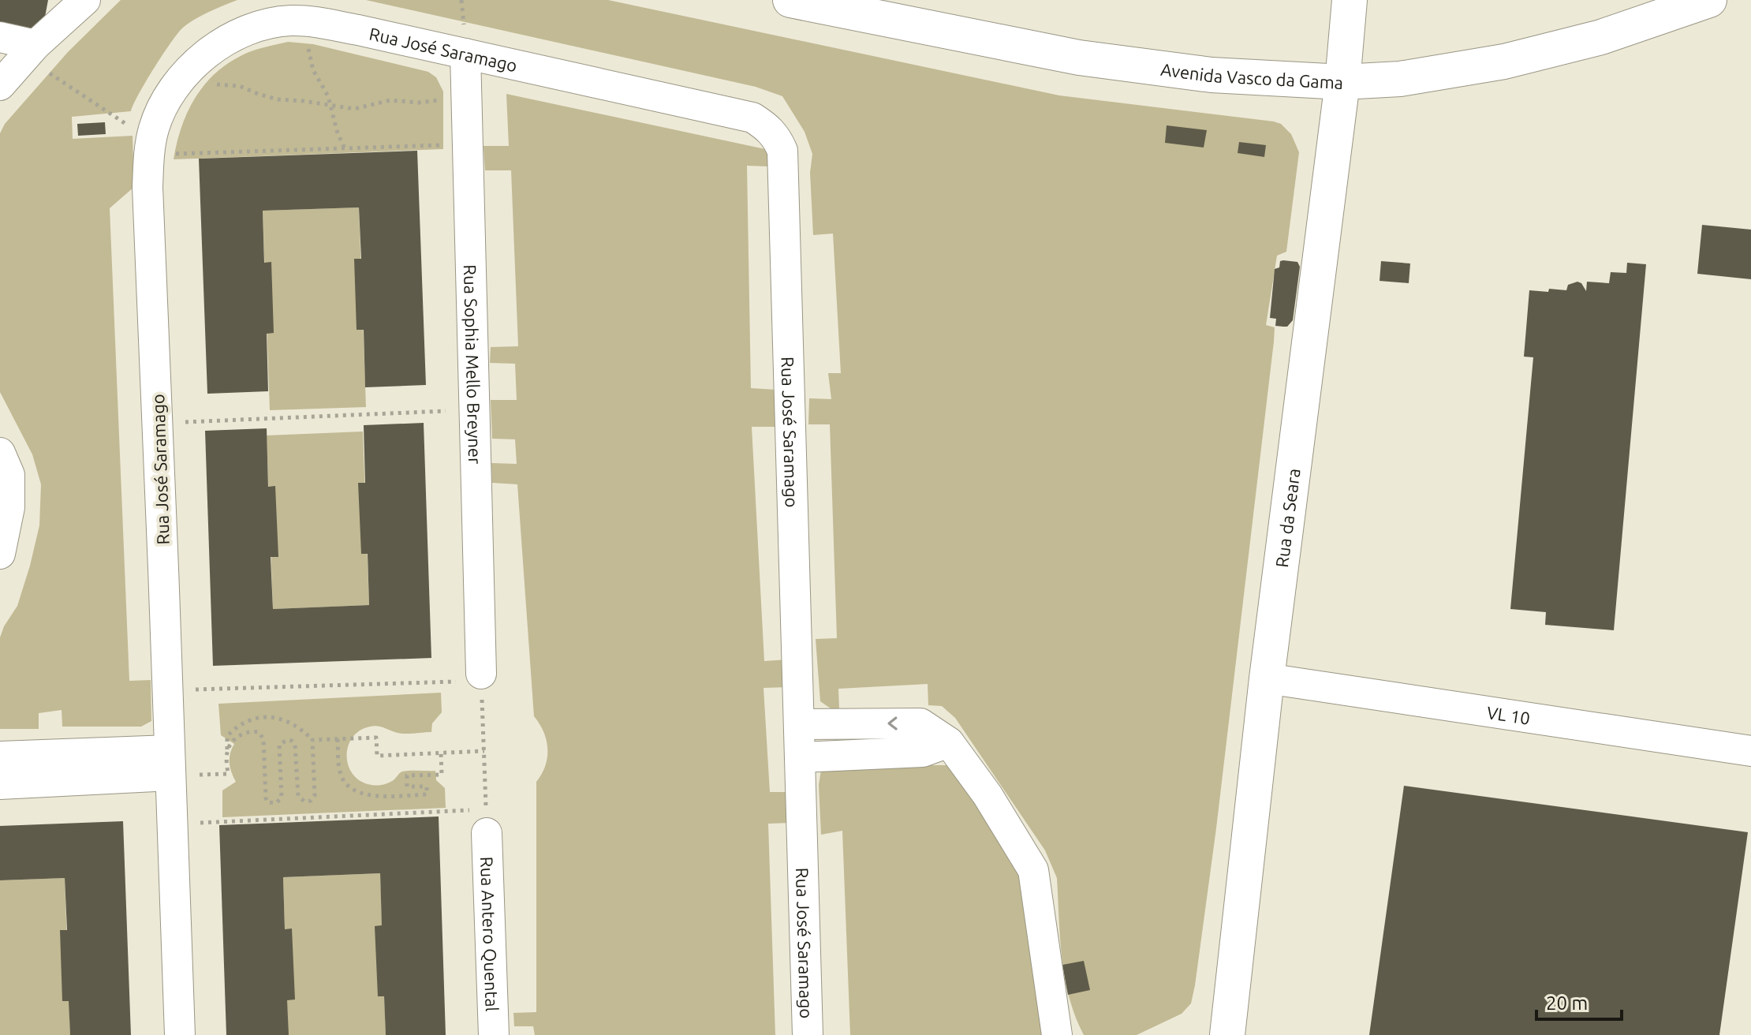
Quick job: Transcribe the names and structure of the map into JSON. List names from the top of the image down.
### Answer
{
  "streets": {
    "street": [
      "Rua José Saramago",
      "Avenida Vasco da Gama",
      "Rua Sophia Mello Breyner",
      "Rua da Seara",
      "VL 10",
      "Rua Antero Quental"
    ]
  },
  "crossings": [
    ["Rua José Saramago", "Rua Sophia Mello Breyner"],
    ["Avenida Vasco da Gama", "Rua da Seara"],
    ["Rua da Seara", "VL 10"]
  ],
  "scale_bar": "20 m"
}
